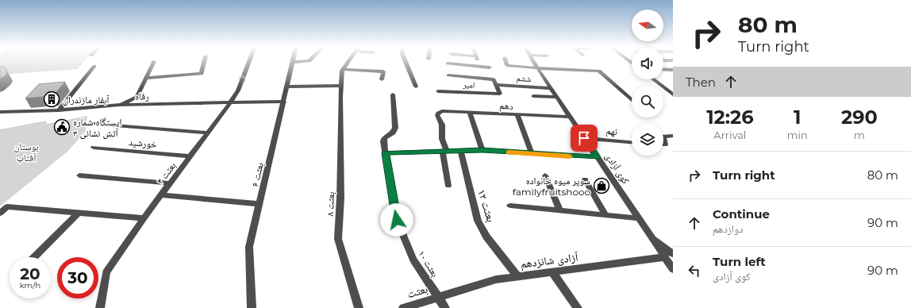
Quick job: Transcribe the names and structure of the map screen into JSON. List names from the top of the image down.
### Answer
{
  "streets": {
    "street": [
      "ششم",
      "امیر",
      "رفاه",
      "دهم",
      "نهم",
      "خورشید",
      "کوی آزادی",
      "بعثت ۴",
      "بعثت ۶",
      "بعثت ٨",
      "بعثت ۱۲",
      "آزادی شانزدهم",
      "بعثت ۱۰",
      "بعثت"
    ]
  },
  "crossings": [
    ["ششم", "امیر"],
    ["ششم", "کوی آزادی"],
    ["رفاه", "بعثت ۴"],
    ["رفاه", "بعثت ۶"],
    ["دهم", "کوی آزادی"],
    ["نهم", "کوی آزادی"],
    ["خورشید", "بعثت ۴"],
    ["کوی آزادی", "آزادی شانزدهم"],
    ["بعثت ۱۲", "آزادی شانزدهم"],
    ["آزادی شانزدهم", "بعثت ۱۰"],
    ["آزادی شانزدهم", "بعثت"],
    ["بعثت ۱۰", "بعثت"]
  ],
  "parks": ["بوستان آفتاب"],
  "places": {
    "building": ["آبفار مازندران"],
    "public building": ["ایستگاه شماره ۳ آتش نشانی"],
    "shop": ["سوپر میوه خانواده familyfruitshooo"]
  },
  "north": "left",
  "page": {
    "turn": ["80 m", "Turn right"],
    "then": "Then",
    "eta": [
      "12:26",
      "Arrival",
      "1",
      "min",
      "290",
      "m"
    ],
    "list": [
      {
        "name": "Turn right",
        "value": "80 m"
      },
      {
        "name": "Continue",
        "note": "دوازدهم",
        "value": "90 m"
      },
      {
        "name": "Turn left",
        "note": "کوی آزادی",
        "value": "90 m"
      }
    ],
    "speed": "20 km/h",
    "limit": "30"
  }
}
